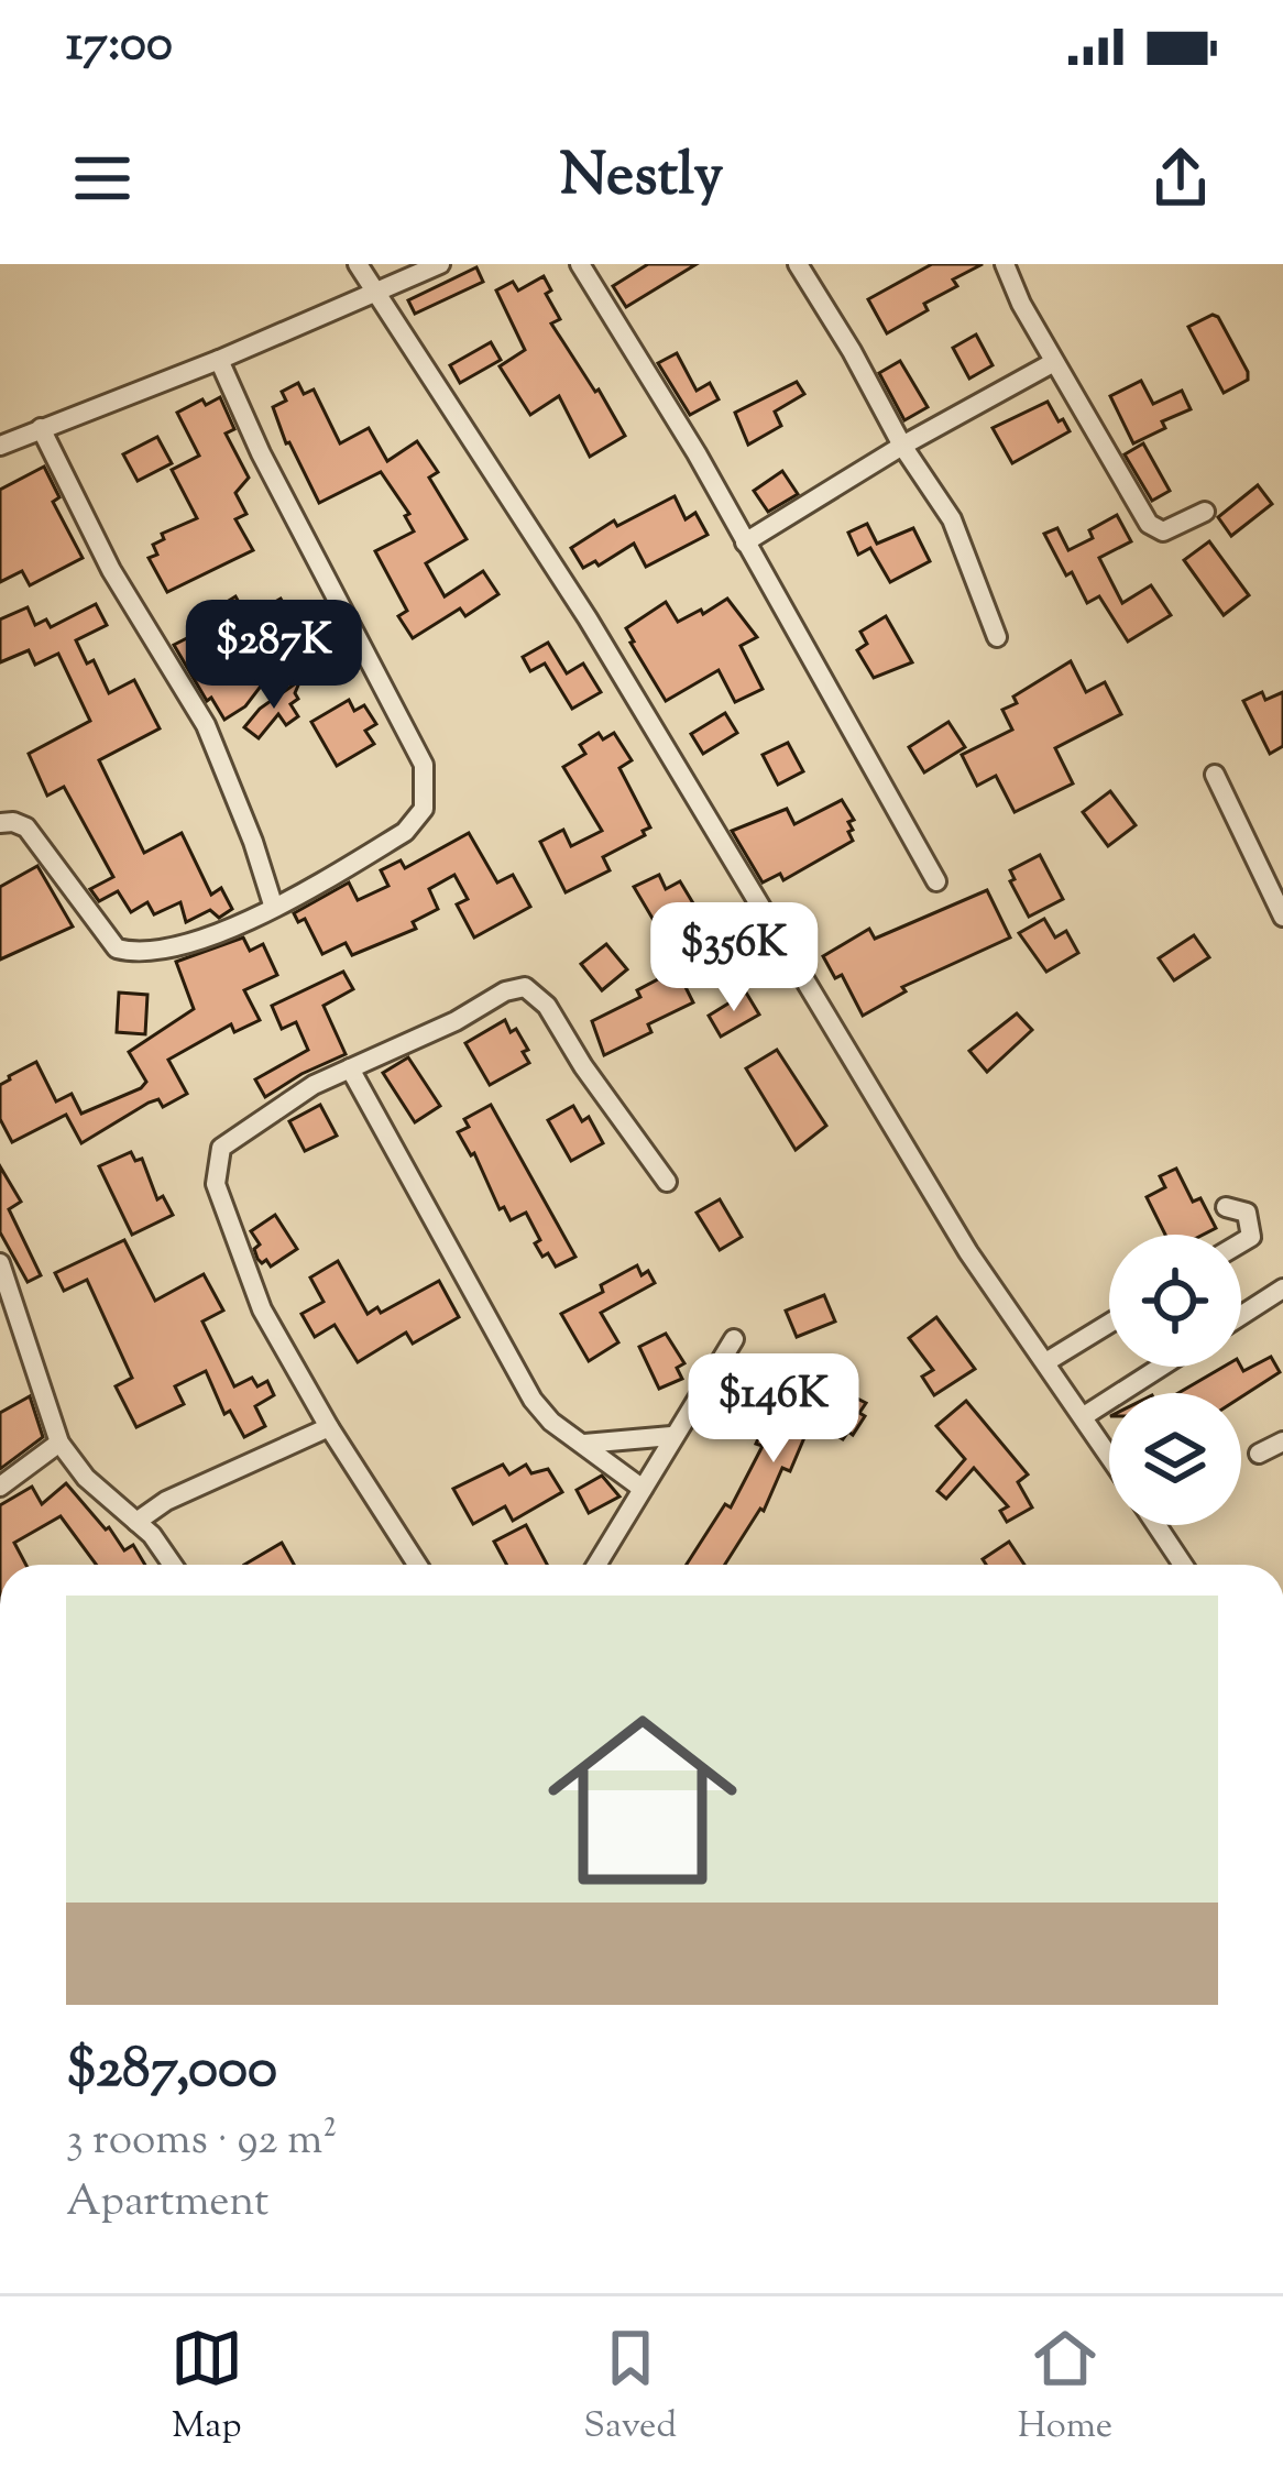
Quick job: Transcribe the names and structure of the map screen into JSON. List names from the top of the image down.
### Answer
{
  "page": {
    "status": "17:00",
    "header": "Nestly",
    "price": ["$287K", "$356K", "$146K"],
    "list": [
      {
        "name": "$287,000",
        "note": "3 rooms · 92 m² · Apartment"
      }
    ],
    "tabs": ["Map", "Saved", "Home"]
  }
}
